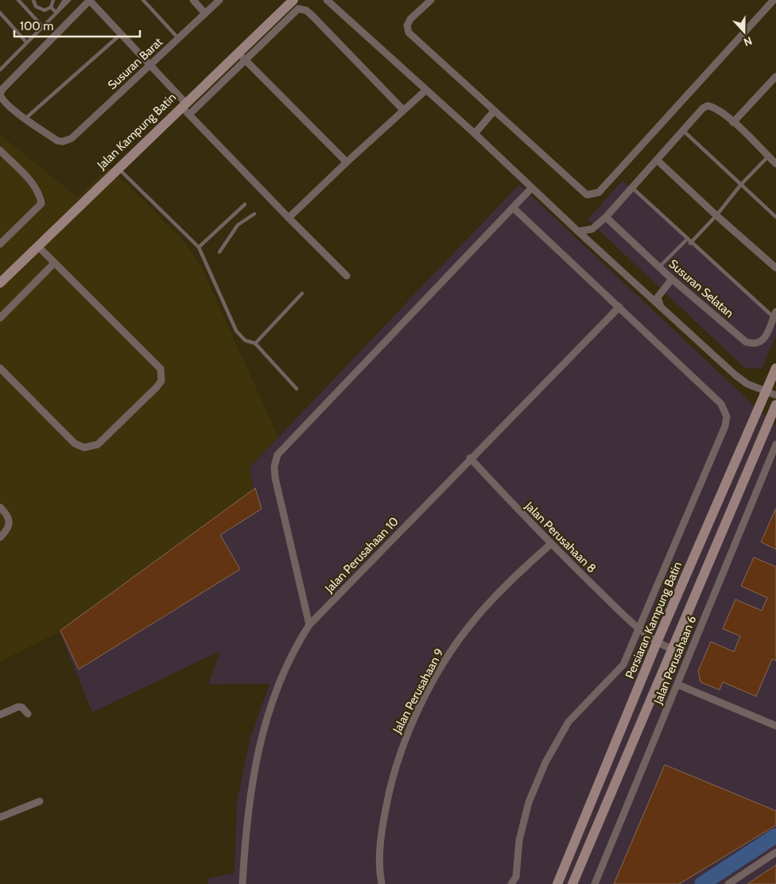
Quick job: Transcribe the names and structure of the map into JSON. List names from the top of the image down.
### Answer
{
  "streets": {
    "street": [
      "Susuran Barat",
      "Jalan Kampung Batin",
      "Susuran Selatan",
      "Jalan Perusahaan 8",
      "Jalan Perusahaan 10",
      "Persiaran Kampung Batin",
      "Jalan Perusahaan 6",
      "Jalan Perusahaan 9"
    ]
  },
  "crossings": [
    ["Jalan Perusahaan 8", "Jalan Perusahaan 10"],
    ["Jalan Perusahaan 8", "Persiaran Kampung Batin"],
    ["Jalan Perusahaan 8", "Jalan Perusahaan 9"]
  ],
  "scale_bar": "100 m",
  "north": "bottom"
}
